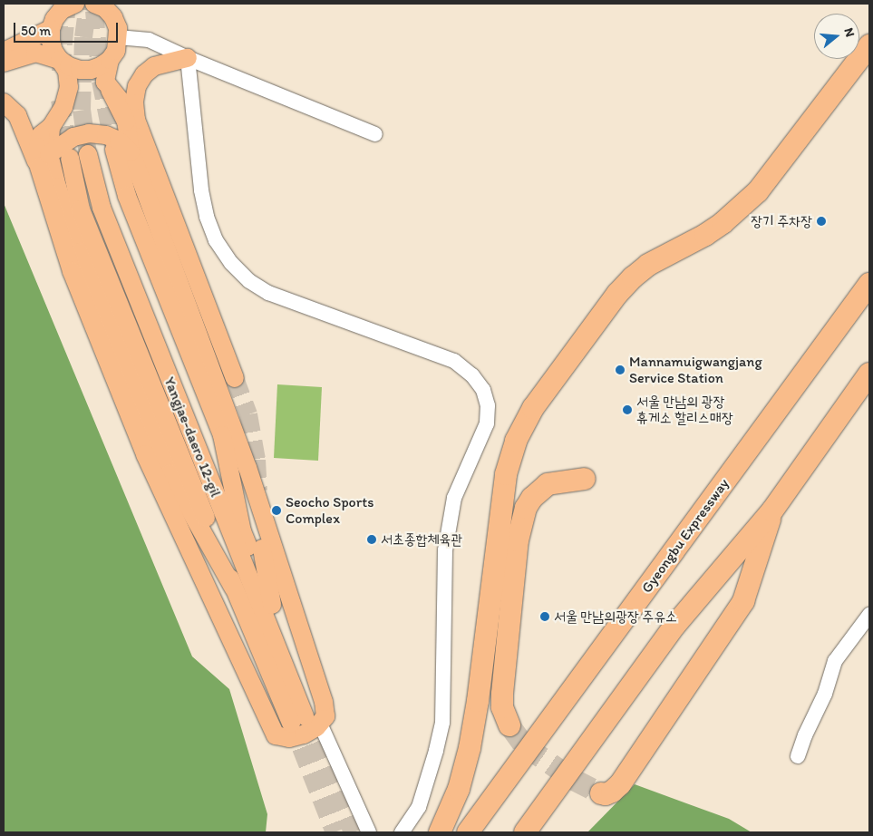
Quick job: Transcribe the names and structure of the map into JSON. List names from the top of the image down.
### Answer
{
  "streets": {
    "highway": ["Gyeongbu Expressway"],
    "main road": ["Yangjae-daero 12-gil"]
  },
  "places": [
    "장기 주차장",
    "Mannamuigwangjang Service Station",
    "서울 만남의 광장 휴게소 할리스매장",
    "Seocho Sports Complex",
    "서초종합체육관",
    "서울 만남의광장 주유소"
  ],
  "scale_bar": "50 m",
  "north": "right"
}
